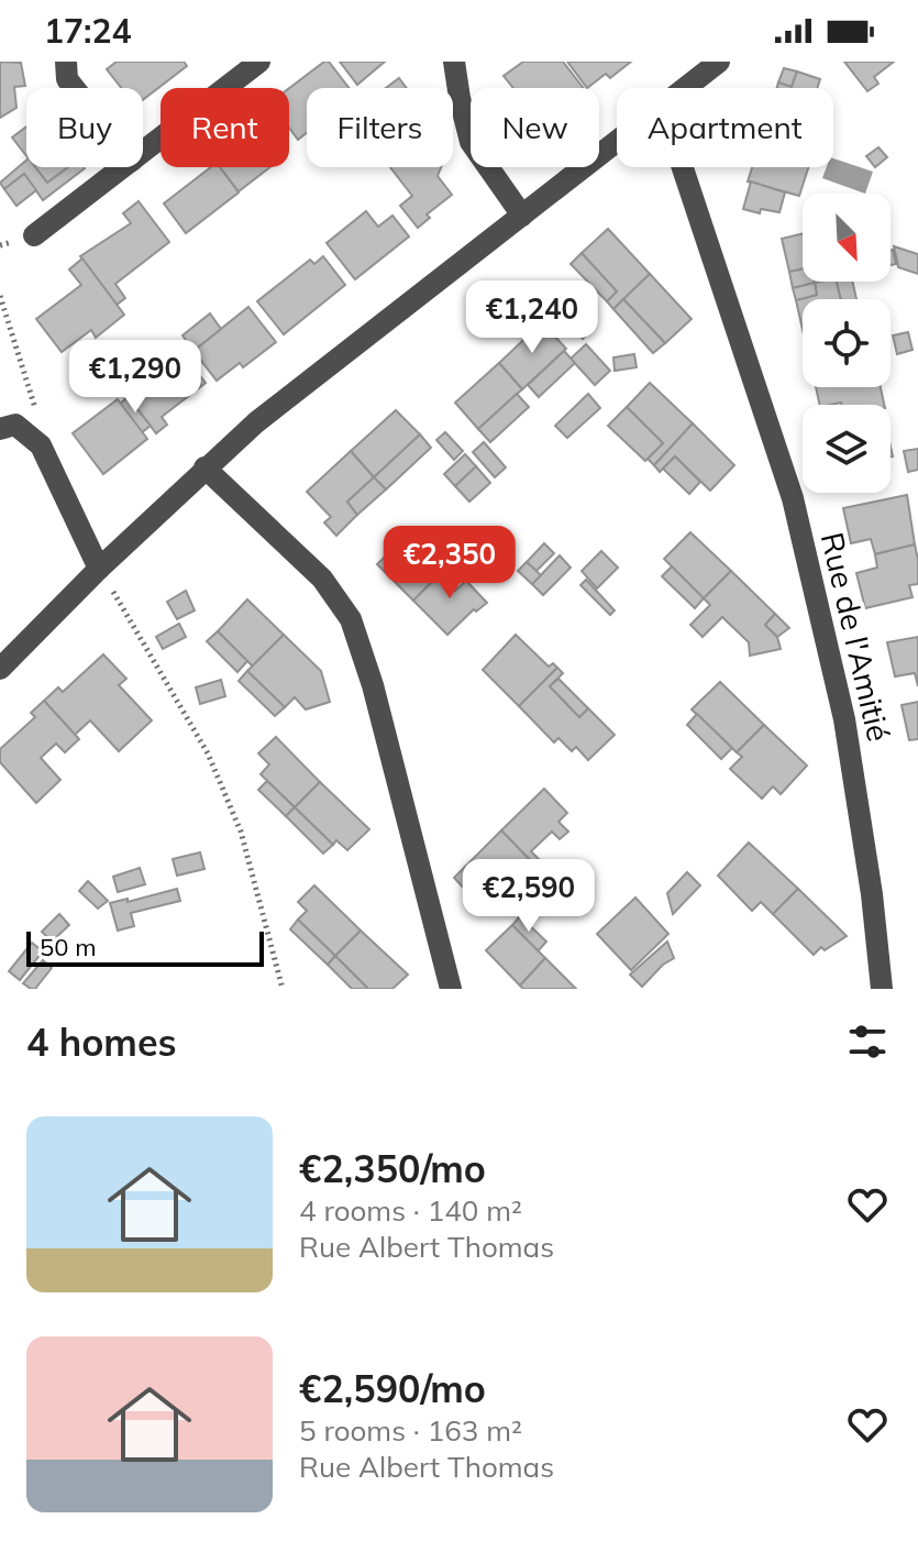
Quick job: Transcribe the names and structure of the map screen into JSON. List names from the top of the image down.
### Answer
{
  "streets": {
    "street": ["Rue de l'Amitié"]
  },
  "scale_bar": "50 m",
  "north": "bottom right",
  "page": {
    "status": "17:24",
    "chip": [
      "Buy",
      "Rent",
      "Filters",
      "New",
      "Apartment"
    ],
    "price": [
      "€1,240",
      "€1,290",
      "€2,350",
      "€2,590"
    ],
    "scale": "50 m",
    "heading": "4 homes",
    "list": [
      {
        "name": "€2,350/mo",
        "note": "4 rooms · 140 m² · Rue Albert Thomas"
      },
      {
        "name": "€2,590/mo",
        "note": "5 rooms · 163 m² · Rue Albert Thomas"
      }
    ]
  }
}
